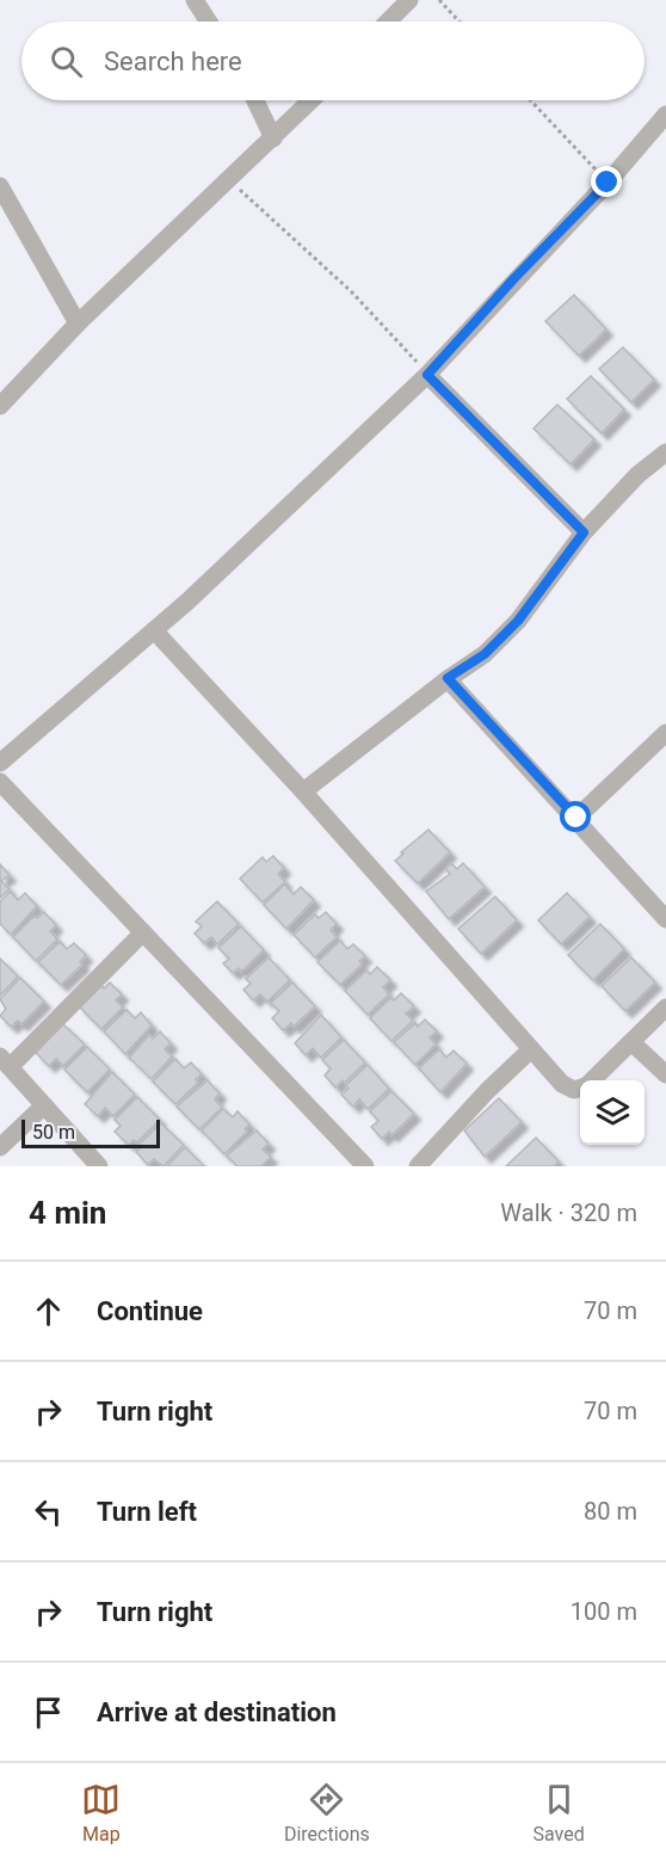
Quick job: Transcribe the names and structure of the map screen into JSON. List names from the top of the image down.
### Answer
{
  "scale_bar": "50 m",
  "page": {
    "search": "Search here",
    "scale": "50 m",
    "heading": ["4 min", "Walk · 320 m"],
    "list": [
      ["Continue", "70 m"],
      ["Turn right", "70 m"],
      ["Turn left", "80 m"],
      ["Turn right", "100 m"],
      "Arrive at destination"
    ],
    "nav": ["Map", "Directions", "Saved"]
  }
}
